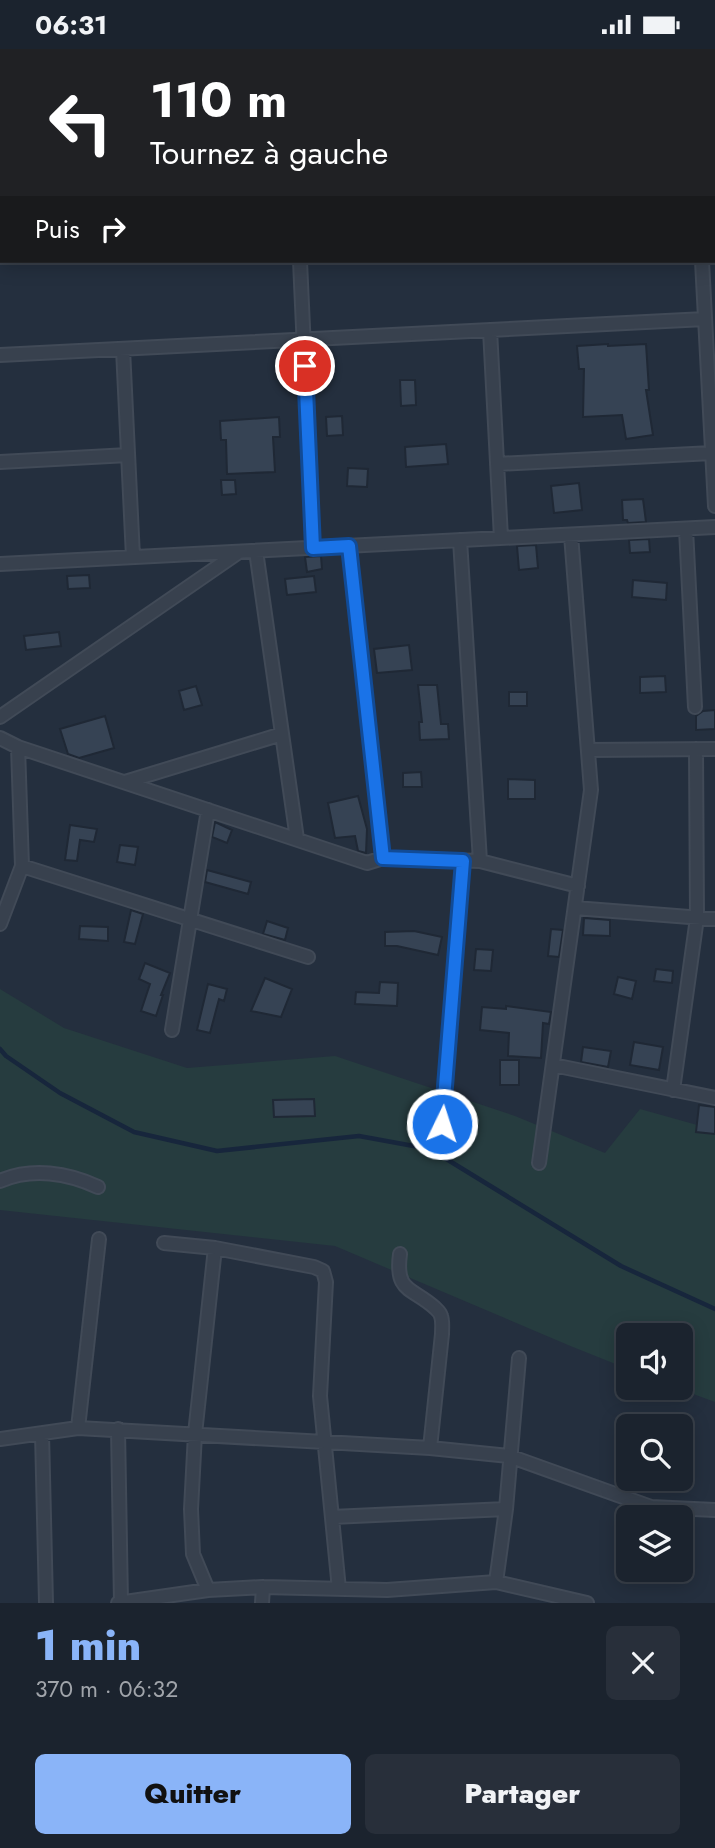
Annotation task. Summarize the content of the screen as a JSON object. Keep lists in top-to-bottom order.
{
  "page": {
    "status": "06:31",
    "turn": ["110 m", "Tournez à gauche"],
    "then": "Puis",
    "heading": ["1 min", "370 m · 06:32"],
    "buttons": ["Quitter", "Partager"]
  }
}
